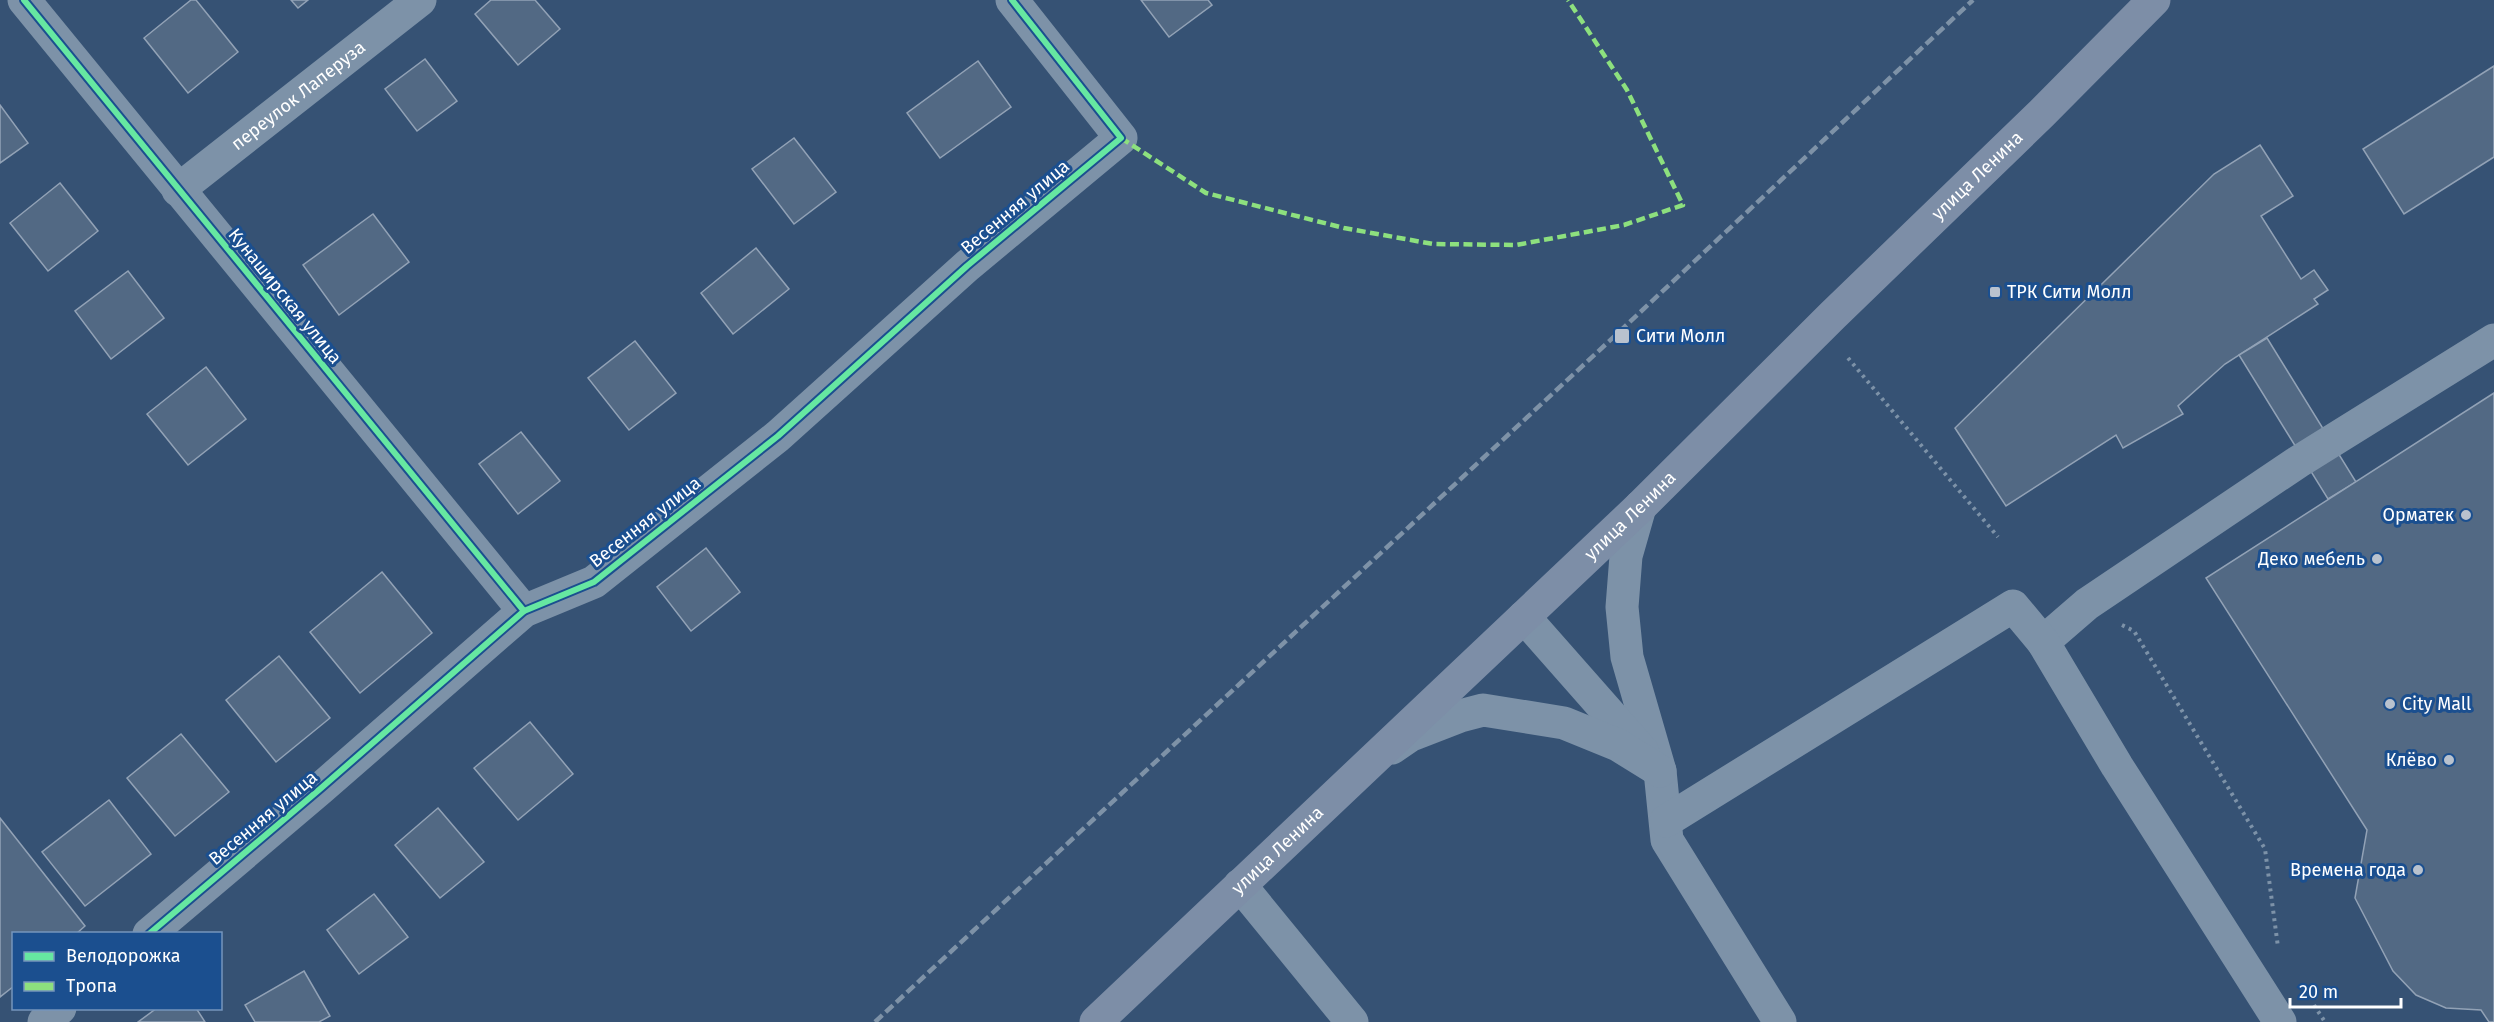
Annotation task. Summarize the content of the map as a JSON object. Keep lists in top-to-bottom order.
{
  "streets": {
    "main road": ["улица Ленина"],
    "street": ["переулок Лаперуза", "Весенняя улица", "Кунаширская улица"]
  },
  "crossings": [
    ["переулок Лаперуза", "Кунаширская улица"],
    ["Весенняя улица", "Кунаширская улица"]
  ],
  "places": {
    "transit": ["ТРК Сити Молл", "Сити Молл"],
    "other": [
      "Орматек",
      "Деко мебель",
      "City Mall",
      "Клёво",
      "Времена года"
    ]
  },
  "legend": ["Велодорожка", "Тропа"],
  "scale_bar": "20 m"
}
